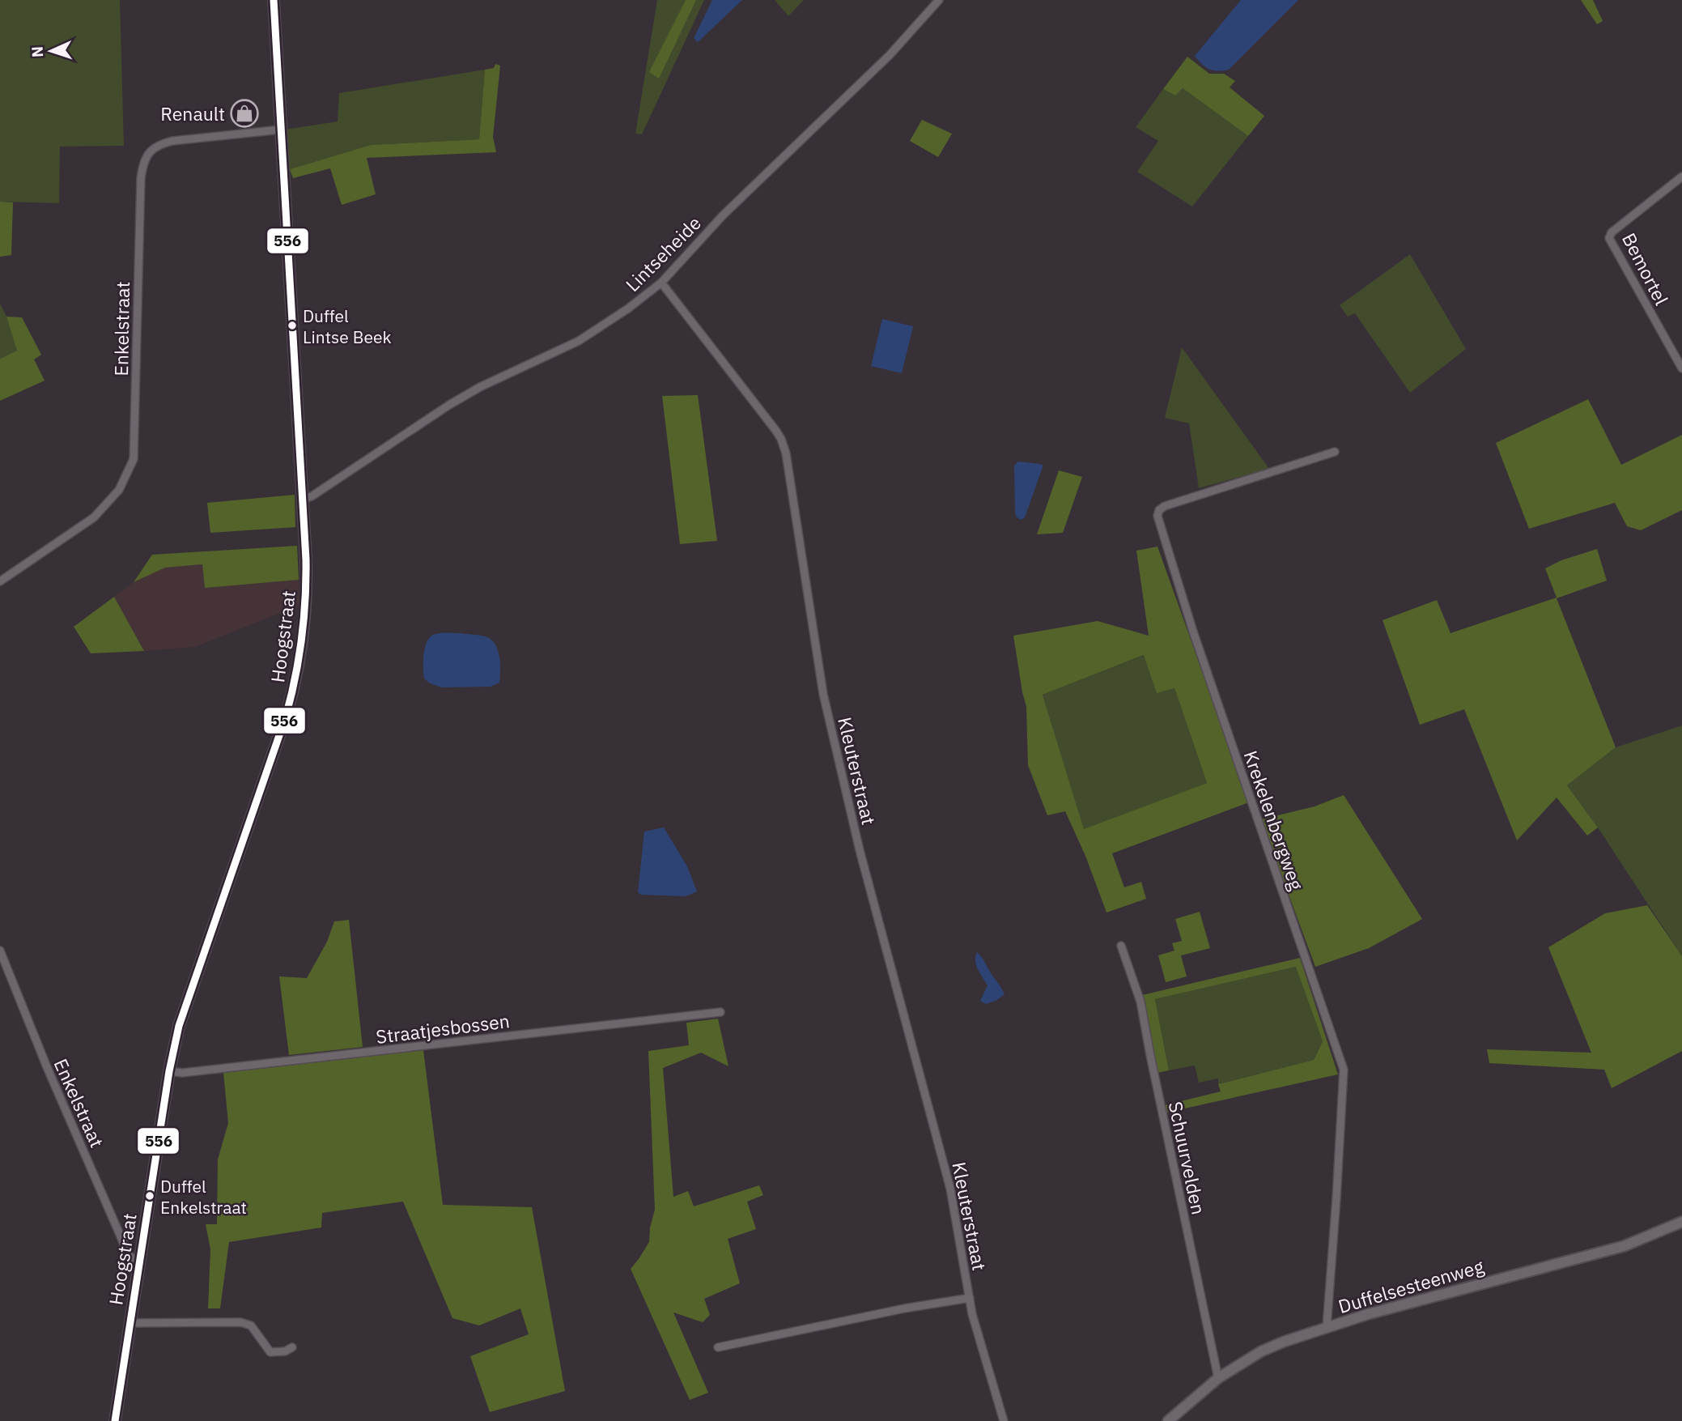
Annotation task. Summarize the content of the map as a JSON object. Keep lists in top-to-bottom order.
{
  "streets": {
    "street": [
      "Lintseheide",
      "Bemortel",
      "Enkelstraat",
      "Hoogstraat",
      "Kleuterstraat",
      "Krekelenbergweg",
      "Straatjesbossen",
      "Schuurvelden",
      "Duffelsesteenweg"
    ]
  },
  "crossings": [
    ["Lintseheide", "Hoogstraat"],
    ["Lintseheide", "Kleuterstraat"],
    ["Enkelstraat", "Hoogstraat"],
    ["Hoogstraat", "Straatjesbossen"],
    ["Krekelenbergweg", "Duffelsesteenweg"],
    ["Schuurvelden", "Duffelsesteenweg"]
  ],
  "places": {
    "shop": ["Renault"],
    "other": ["Duffel Lintse Beek", "Duffel Enkelstraat"]
  },
  "lines": ["transit line 556"],
  "north": "left"
}
